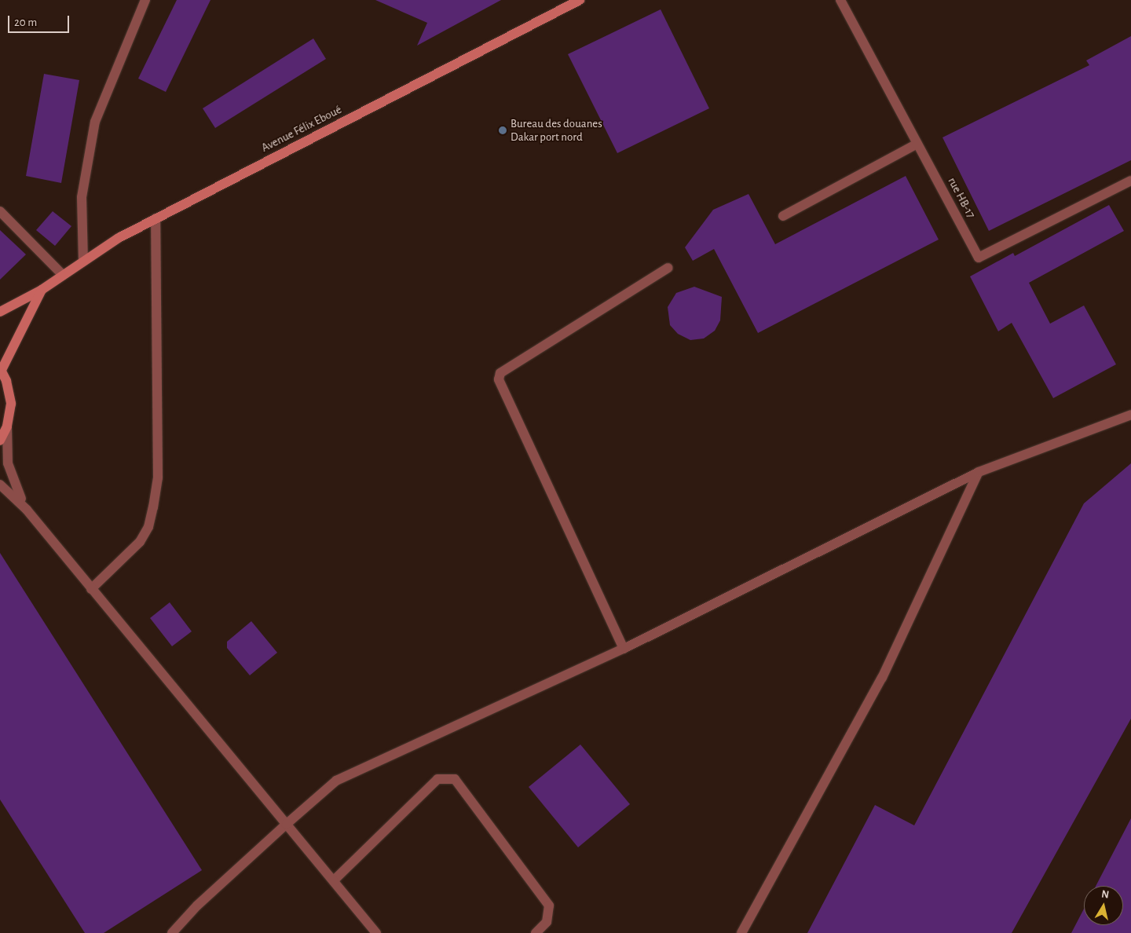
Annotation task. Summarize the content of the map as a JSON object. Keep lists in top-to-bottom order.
{
  "streets": {
    "street": ["Avenue Félix Eboué", "rue HB-17"]
  },
  "places": ["Bureau des douanes Dakar port nord"],
  "scale_bar": "20 m",
  "north": "top"
}
